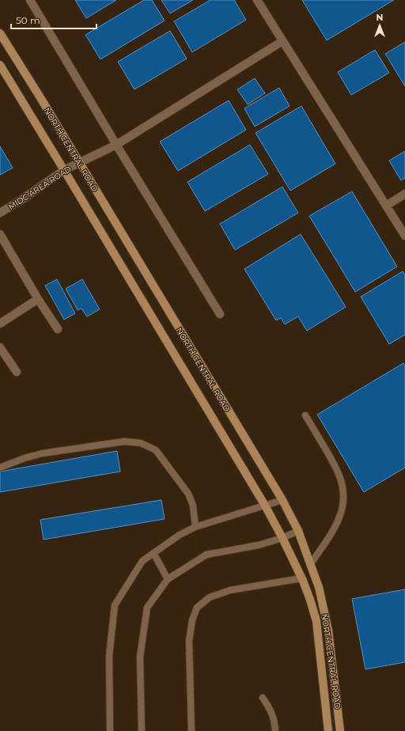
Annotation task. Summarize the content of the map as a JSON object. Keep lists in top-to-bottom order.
{
  "streets": {
    "main road": ["NORTH CENTRAL ROAD"],
    "street": ["MIDC AREA ROAD"]
  },
  "crossings": [
    ["NORTH CENTRAL ROAD", "MIDC AREA ROAD"]
  ],
  "scale_bar": "50 m",
  "north": "top"
}
